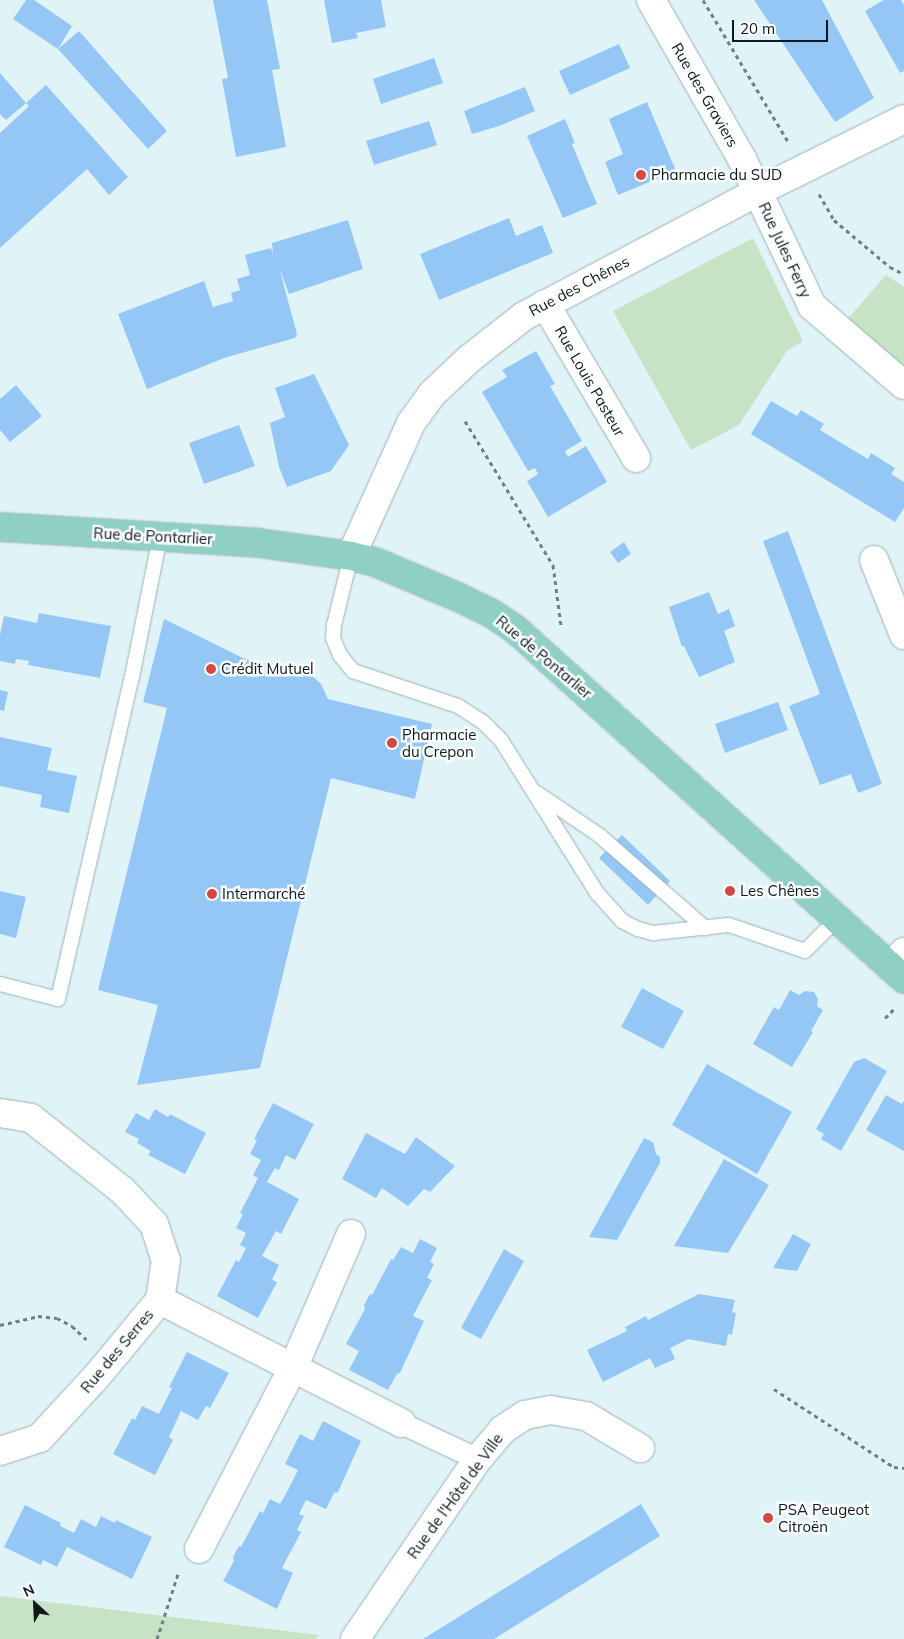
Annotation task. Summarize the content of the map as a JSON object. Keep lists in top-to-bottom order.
{
  "streets": {
    "main road": ["Rue de Pontarlier"],
    "street": [
      "Rue des Graviers",
      "Rue Jules Ferry",
      "Rue des Chênes",
      "Rue Louis Pasteur",
      "Rue des Serres",
      "Rue de l'Hôtel de Ville"
    ]
  },
  "crossings": [
    ["Rue des Graviers", "Rue Jules Ferry"],
    ["Rue des Graviers", "Rue des Chênes"],
    ["Rue Jules Ferry", "Rue des Chênes"],
    ["Rue des Chênes", "Rue Louis Pasteur"],
    ["Rue des Chênes", "Rue de Pontarlier"]
  ],
  "places": [
    "Pharmacie du SUD",
    "Crédit Mutuel",
    "Pharmacie du Crepon",
    "Les Chênes",
    "Intermarché",
    "PSA Peugeot Citroën"
  ],
  "scale_bar": "20 m",
  "north": "top left"
}
